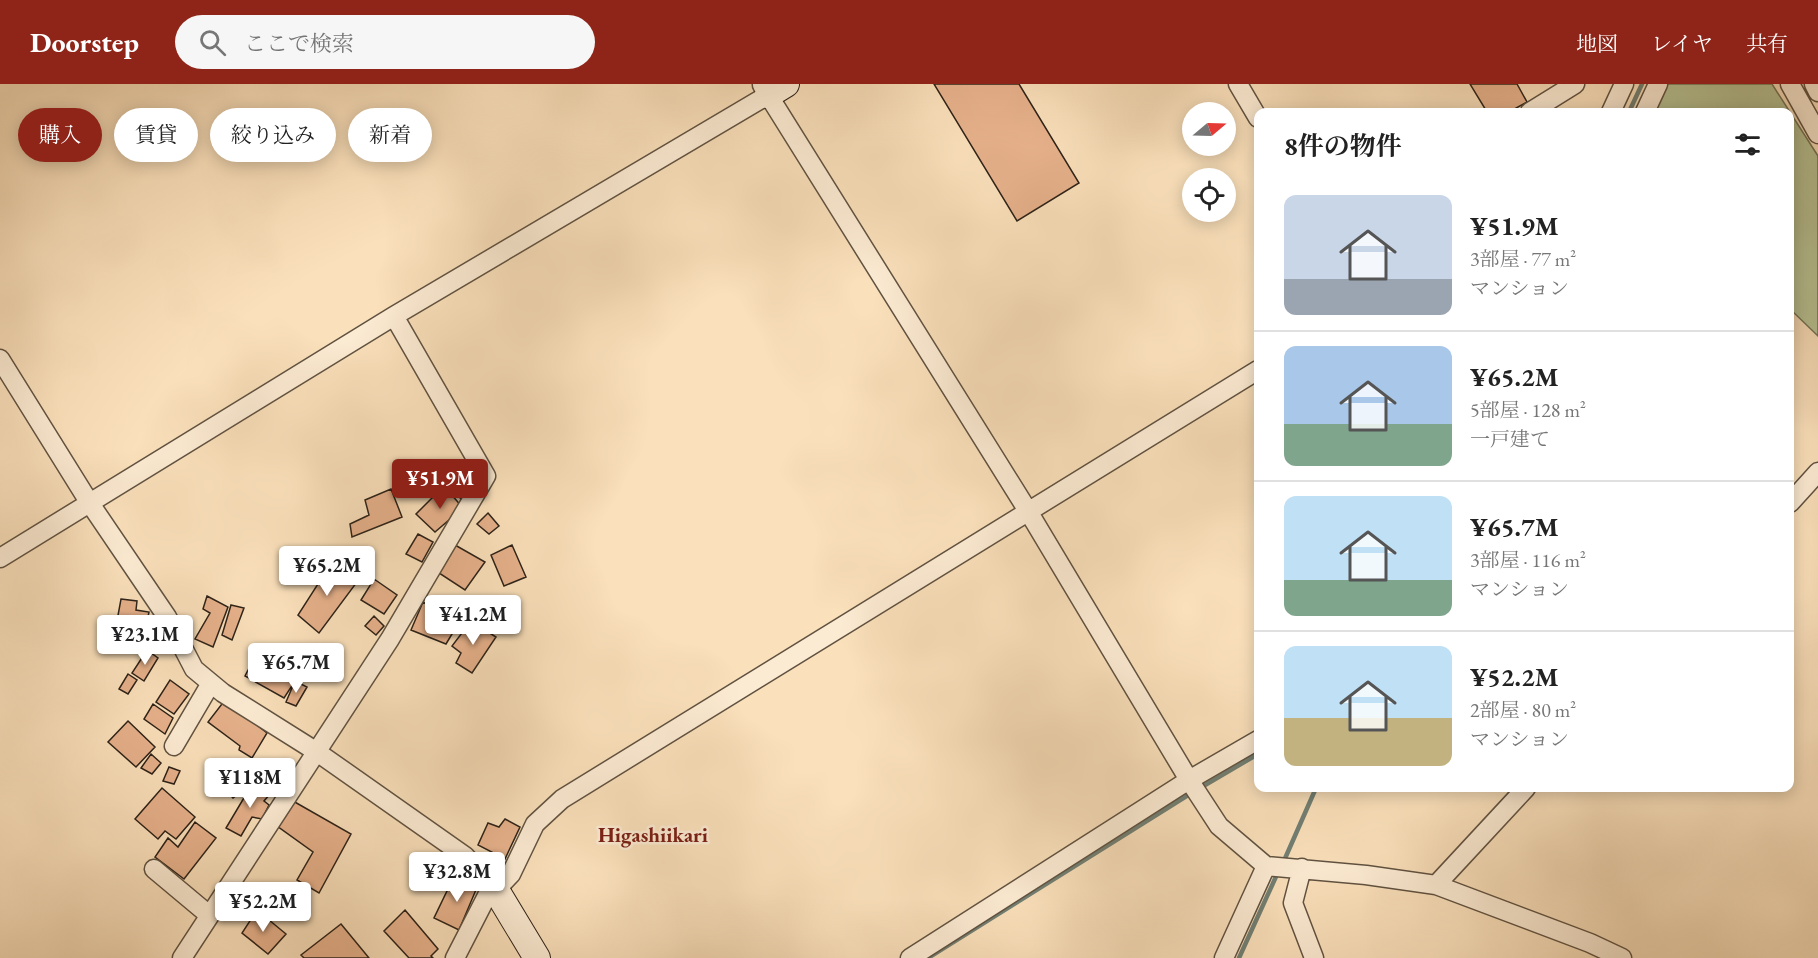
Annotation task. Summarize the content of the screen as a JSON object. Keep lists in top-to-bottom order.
{
  "districts": ["Higashiikari"],
  "north": "right",
  "page": {
    "header": "Doorstep",
    "search": "ここで検索",
    "nav": ["地図", "レイヤ", "共有"],
    "chip": [
      "購入",
      "賃貸",
      "絞り込み",
      "新着"
    ],
    "heading": "8件の物件",
    "list": [
      {
        "name": "¥51.9M",
        "note": "3部屋 · 77 m² · マンション"
      },
      {
        "name": "¥65.2M",
        "note": "5部屋 · 128 m² · 一戸建て"
      },
      {
        "name": "¥65.7M",
        "note": "3部屋 · 116 m² · マンション"
      },
      {
        "name": "¥52.2M",
        "note": "2部屋 · 80 m² · マンション"
      }
    ],
    "price": [
      "¥51.9M",
      "¥65.2M",
      "¥41.2M",
      "¥23.1M",
      "¥65.7M",
      "¥118M",
      "¥32.8M",
      "¥52.2M"
    ]
  }
}
